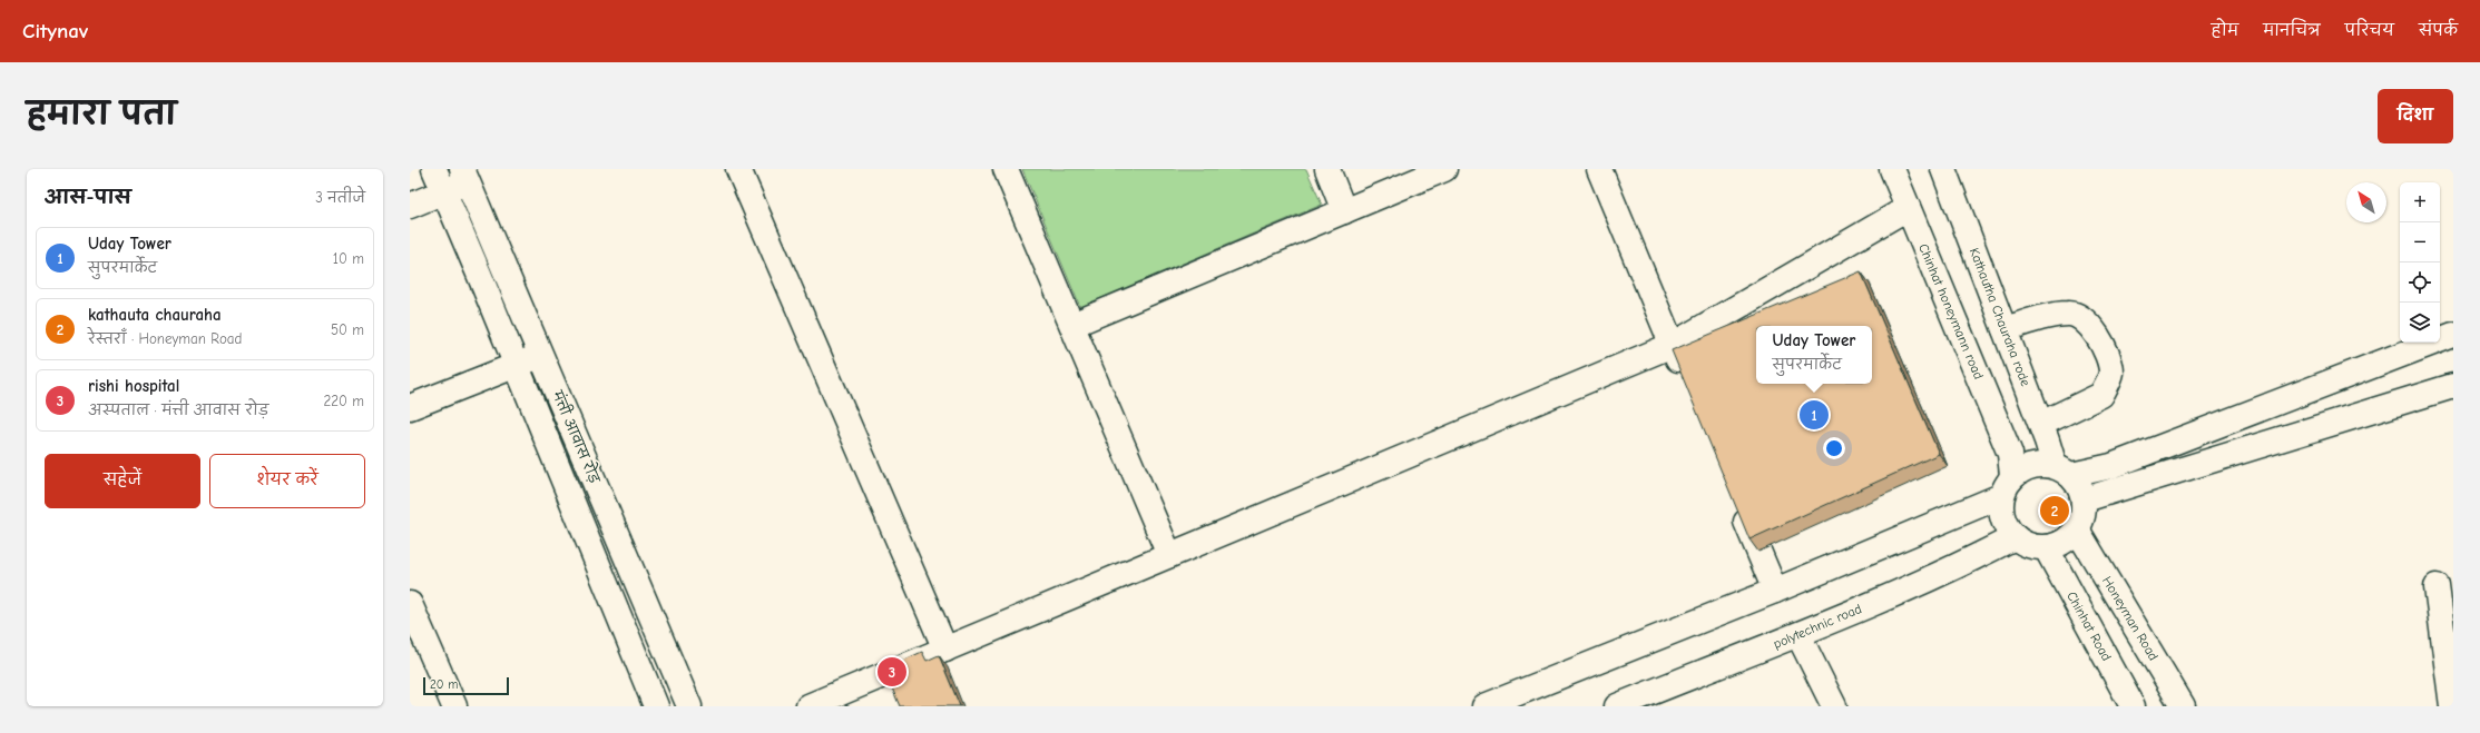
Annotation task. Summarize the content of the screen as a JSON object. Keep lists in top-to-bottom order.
{
  "streets": {
    "street": [
      "Chinhat honeymann road",
      "Kathautha Chauraha rode",
      "मंत्ती आवास रोड़",
      "Honeyman Road",
      "polytechnic road",
      "Chinhat Road"
    ]
  },
  "crossings": [
    ["Chinhat honeymann road", "Kathautha Chauraha rode"],
    ["Chinhat honeymann road", "Honeyman Road"],
    ["Chinhat honeymann road", "polytechnic road"],
    ["Chinhat honeymann road", "Chinhat Road"],
    ["Kathautha Chauraha rode", "Honeyman Road"],
    ["Kathautha Chauraha rode", "polytechnic road"],
    ["Kathautha Chauraha rode", "Chinhat Road"],
    ["Honeyman Road", "polytechnic road"],
    ["Honeyman Road", "Chinhat Road"],
    ["polytechnic road", "Chinhat Road"]
  ],
  "scale_bar": "20 m",
  "north": "top left",
  "page": {
    "header": "Citynav",
    "nav": [
      "होम",
      "मानचित्र",
      "परिचय",
      "संपर्क"
    ],
    "title": "हमारा पता",
    "buttons": [
      "दिशा",
      ["सहेजें", "शेयर करें"]
    ],
    "heading": ["आस-पास", "3 नतीजे"],
    "map_buttons": ["+", "−"],
    "list": [
      {
        "mark": "1",
        "name": "Uday Tower",
        "note": "सुपरमार्केट",
        "value": "10 m"
      },
      {
        "mark": "2",
        "name": "kathauta chauraha",
        "note": "रेस्तराँ · Honeyman Road",
        "value": "50 m"
      },
      {
        "mark": "3",
        "name": "rishi hospital",
        "note": "अस्पताल · मंत्ती आवास रोड़",
        "value": "220 m"
      }
    ],
    "popup": ["Uday Tower", "सुपरमार्केट"],
    "pins": ["1", "2", "3"],
    "scale": "20 m"
  }
}
